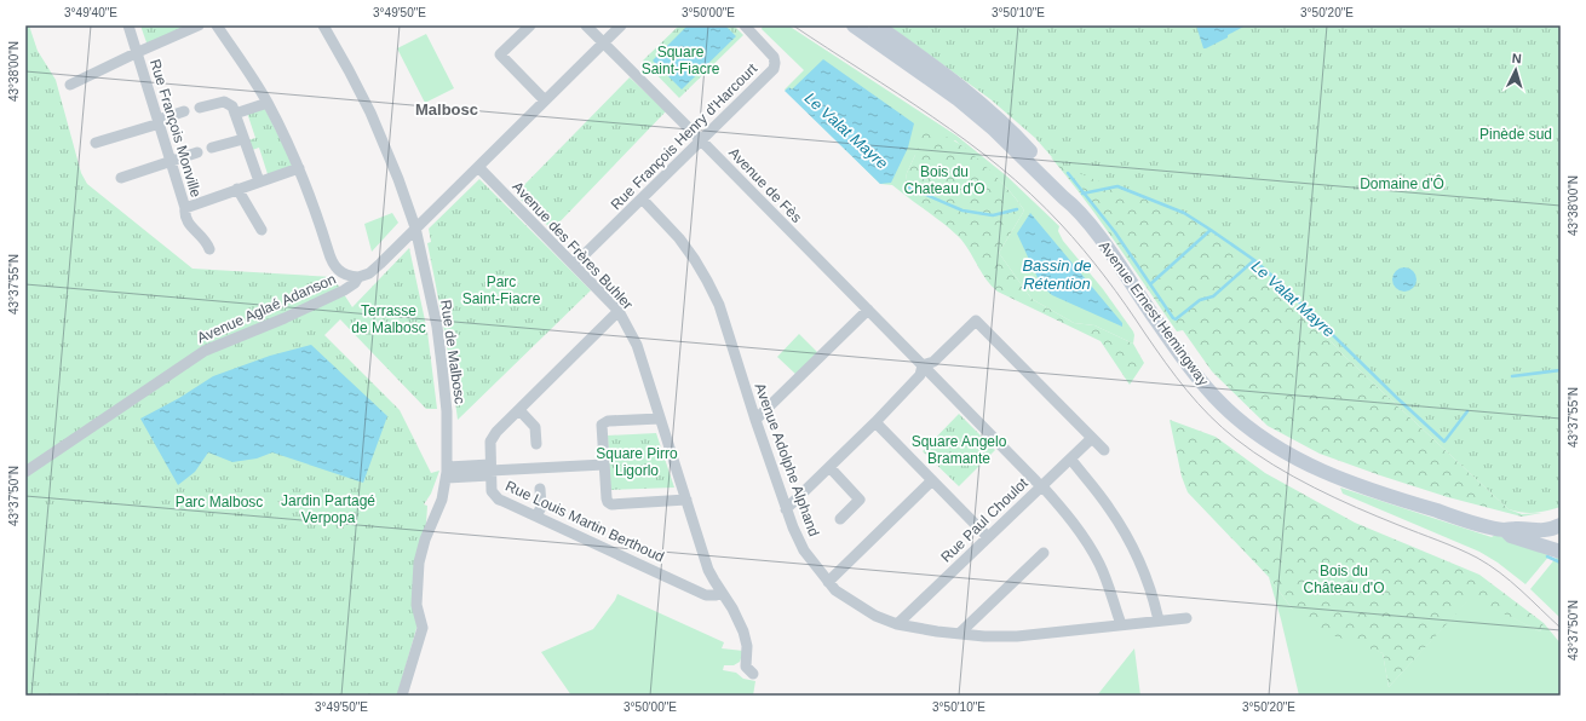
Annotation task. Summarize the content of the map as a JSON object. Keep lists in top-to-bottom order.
{
  "streets": {
    "main road": ["Avenue Ernest Hemingway"],
    "street": [
      "Rue François Monville",
      "Rue François Henry d'Harcourt",
      "Avenue de Fès",
      "Avenue des Frères Buhler",
      "Avenue Aglaé Adanson",
      "Rue de Malbosc",
      "Avenue Adolphe Alphand",
      "Rue Paul Choulot",
      "Rue Louis Martin Berthoud"
    ]
  },
  "crossings": [
    ["Rue François Henry d'Harcourt", "Avenue de Fès"],
    ["Rue François Henry d'Harcourt", "Avenue des Frères Buhler"],
    ["Rue François Henry d'Harcourt", "Avenue Adolphe Alphand"],
    ["Avenue de Fès", "Avenue Aglaé Adanson"],
    ["Avenue de Fès", "Avenue Adolphe Alphand"],
    ["Avenue de Fès", "Rue Paul Choulot"],
    ["Avenue des Frères Buhler", "Avenue Aglaé Adanson"],
    ["Avenue des Frères Buhler", "Rue Louis Martin Berthoud"],
    ["Avenue Aglaé Adanson", "Rue de Malbosc"],
    ["Avenue Adolphe Alphand", "Rue Paul Choulot"]
  ],
  "districts": ["Malbosc"],
  "water": ["Le Valat Mayre", "Bassin de Rétention"],
  "parks": [
    "Square Saint-Fiacre",
    "Pinède sud",
    "Bois du Chateau d'O",
    "Domaine d'Ô",
    "Parc Saint-Fiacre",
    "Terrasse de Malbosc",
    "Square Angelo Bramante",
    "Square Pirro Ligorlo",
    "Jardin Partagé Verpopa",
    "Parc Malbosc",
    "Bois du Château d'O"
  ],
  "north": "top",
  "coordinates": [
    "3°49'40\"E",
    "3°49'50\"E",
    "3°50'00\"E",
    "3°50'10\"E",
    "3°50'20\"E",
    "43°38'00\"N",
    "43°37'55\"N",
    "43°37'50\"N"
  ]
}
